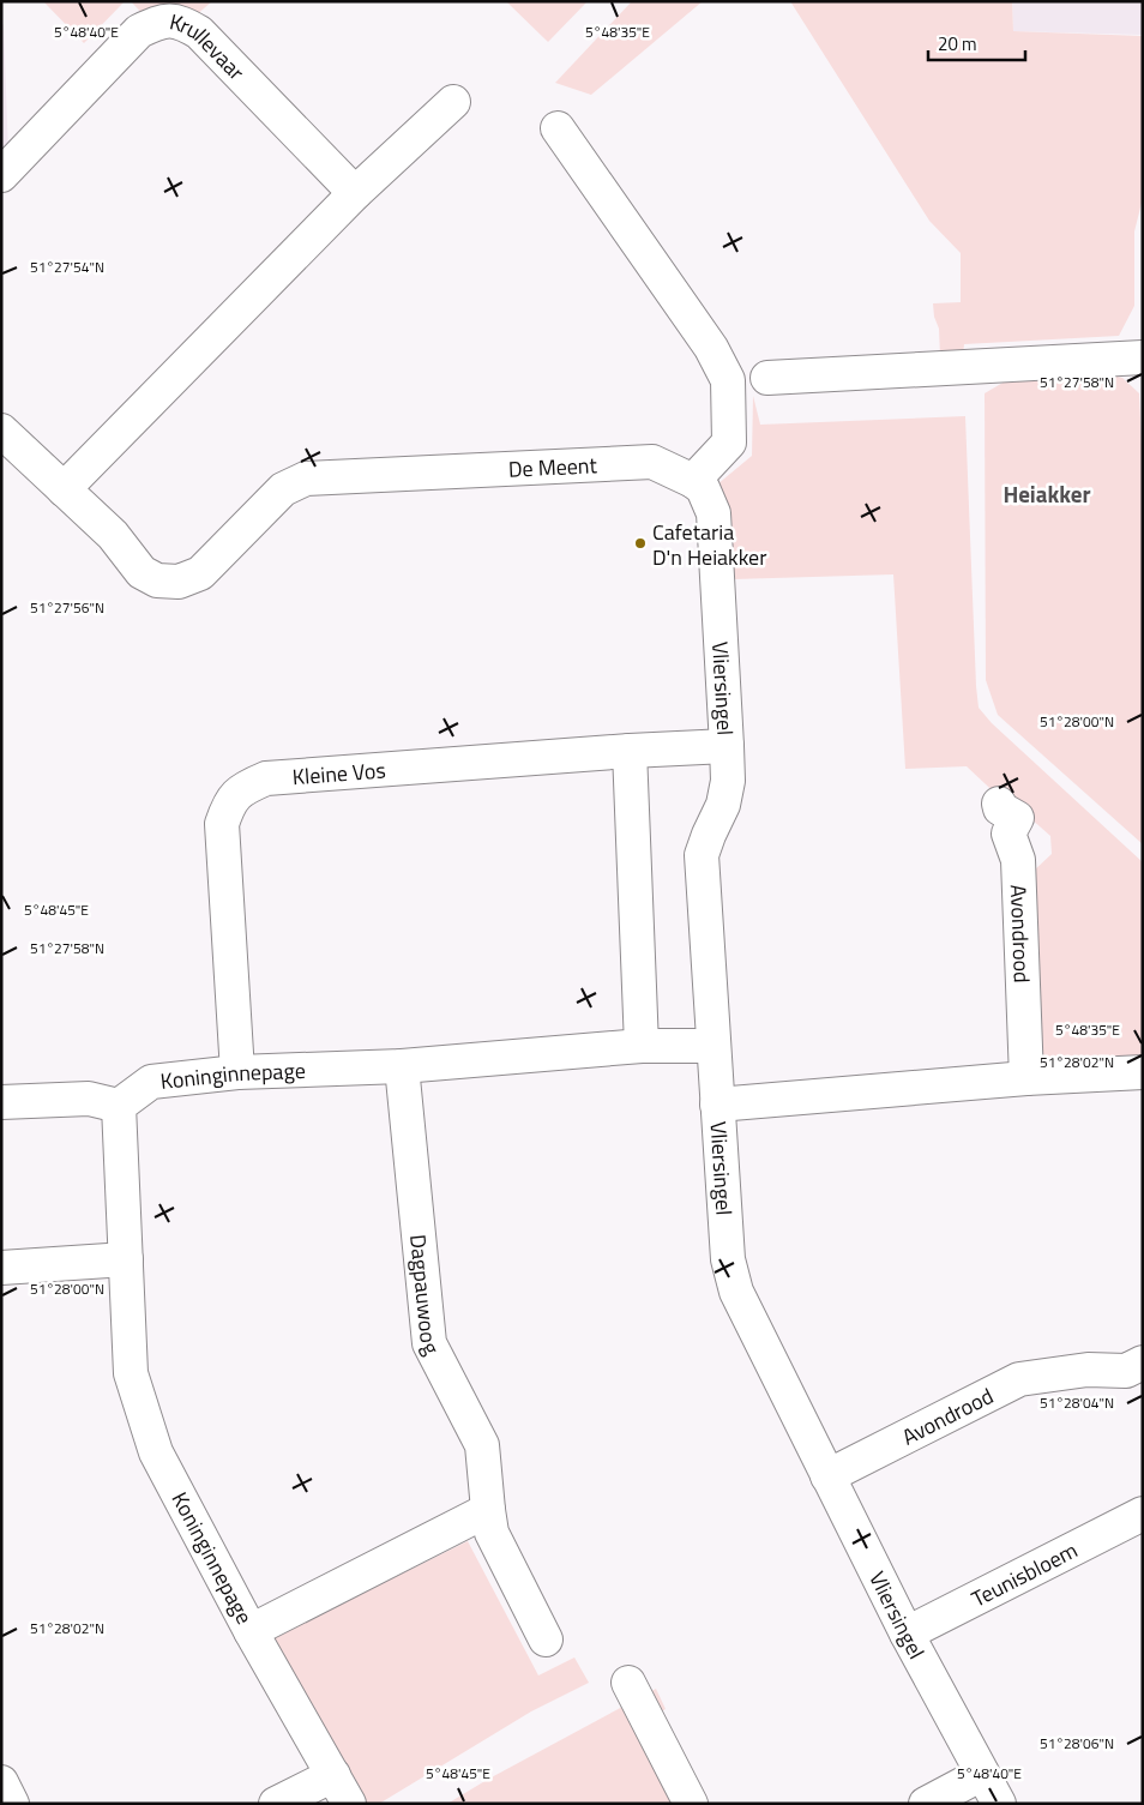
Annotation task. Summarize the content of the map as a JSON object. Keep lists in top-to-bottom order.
{
  "streets": {
    "street": [
      "Krullevaar",
      "De Meent",
      "Vliersingel",
      "Kleine Vos",
      "Avondrood",
      "Koninginnepage",
      "Dagpauwoog",
      "Teunisbloem"
    ]
  },
  "crossings": [
    ["De Meent", "Vliersingel"],
    ["Vliersingel", "Kleine Vos"],
    ["Vliersingel", "Avondrood"],
    ["Vliersingel", "Koninginnepage"],
    ["Vliersingel", "Teunisbloem"],
    ["Kleine Vos", "Koninginnepage"],
    ["Koninginnepage", "Dagpauwoog"]
  ],
  "districts": ["Heiakker"],
  "places": ["Cafetaria D'n Heiakker"],
  "scale_bar": "20 m",
  "coordinates": [
    "5°48'40\"E",
    "5°48'35\"E",
    "51°27'54\"N",
    "51°27'58\"N",
    "51°27'56\"N",
    "51°28'00\"N",
    "5°48'45\"E",
    "51°28'02\"N",
    "51°28'04\"N",
    "51°28'06\"N"
  ]
}
